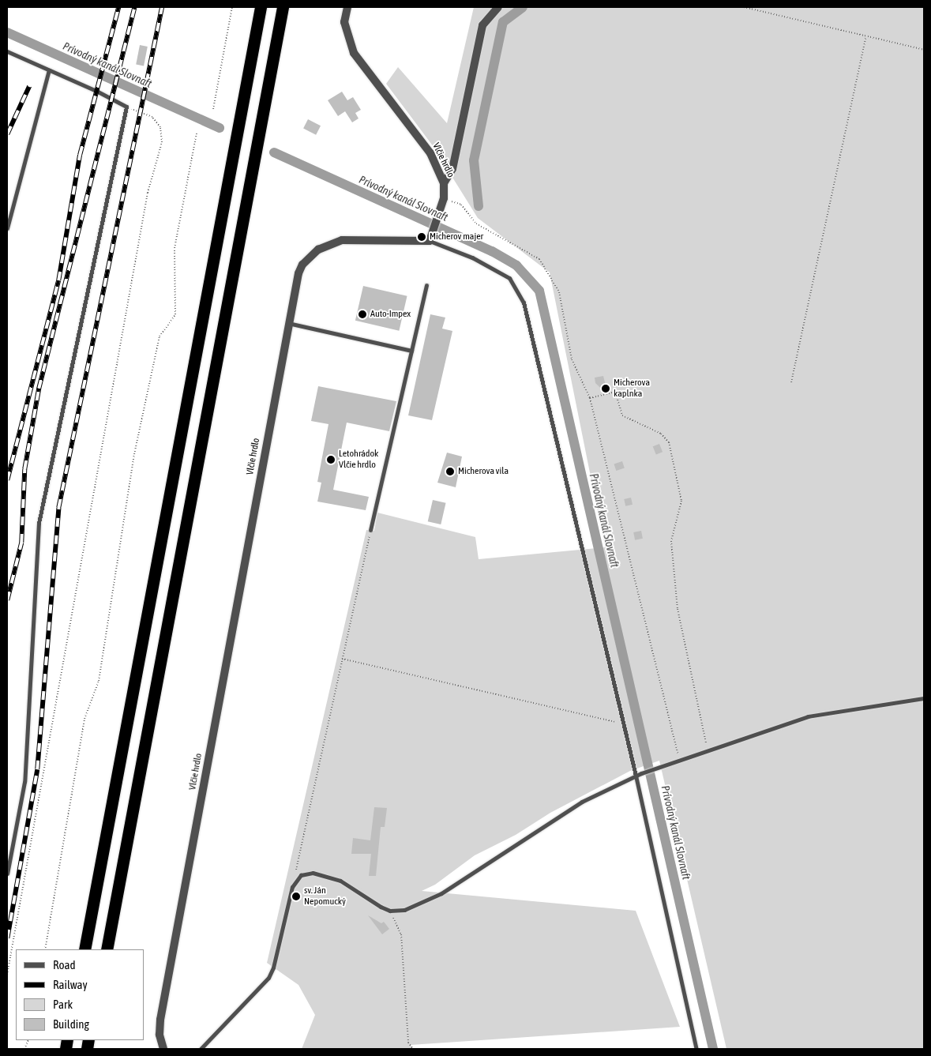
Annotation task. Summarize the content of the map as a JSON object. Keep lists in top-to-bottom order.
{
  "streets": {
    "street": ["Vlčie hrdlo"]
  },
  "water": ["Prívodný kanál Slovnaft"],
  "places": [
    "Micherov majer",
    "Auto-Impex",
    "Micherova kaplnka",
    "Letohrádok Vlčie hrdlo",
    "Micherova vila",
    "sv. Ján Nepomucký"
  ],
  "legend": [
    "Road",
    "Railway",
    "Park",
    "Building"
  ]
}
